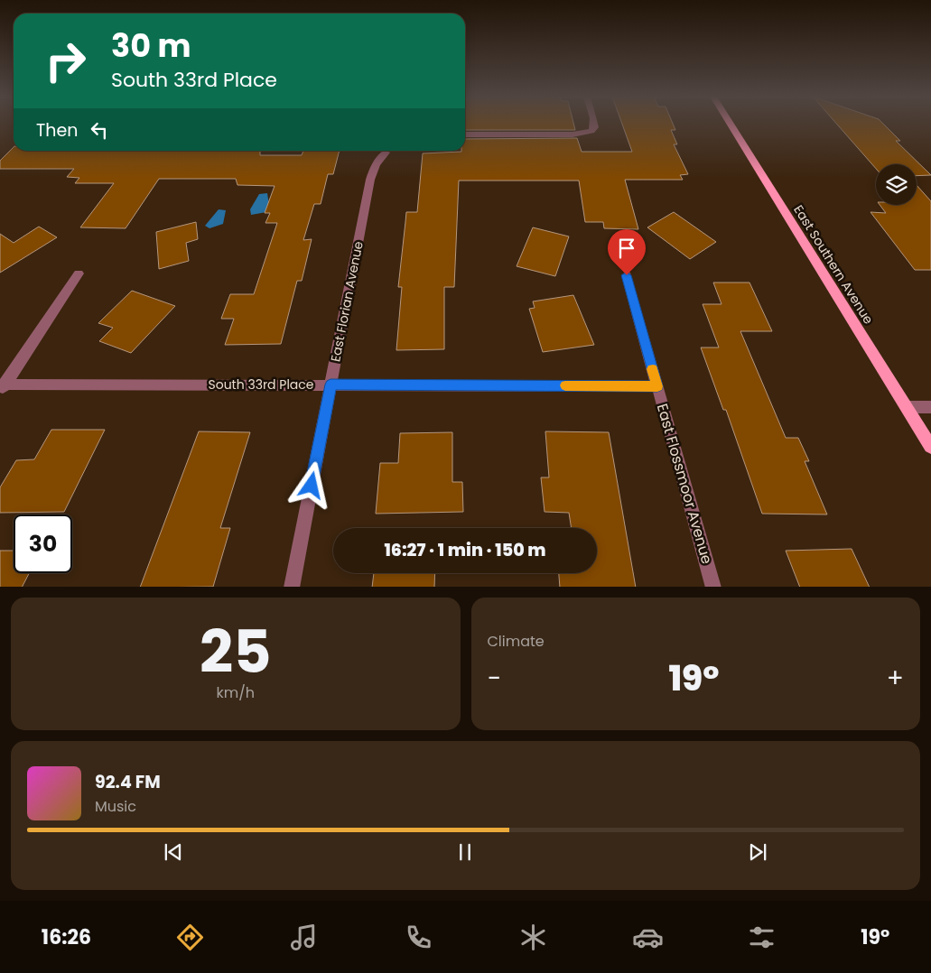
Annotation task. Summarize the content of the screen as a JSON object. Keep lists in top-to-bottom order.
{
  "streets": {
    "main road": ["East Southern Avenue"],
    "street": ["East Florian Avenue", "South 33rd Place", "East Flossmoor Avenue"]
  },
  "crossings": [
    ["East Florian Avenue", "South 33rd Place"],
    ["South 33rd Place", "East Flossmoor Avenue"]
  ],
  "page": {
    "turn": ["30 m", "South 33rd Place"],
    "then": "Then",
    "limit": "30",
    "trip": "16:27 · 1 min · 150 m",
    "tile": [
      ["25", "km/h"],
      "Climate"
    ],
    "heat": ["−", "19°", "+"],
    "song": ["92.4 FM", "Music"],
    "tabs": ["16:26", "19°"]
  }
}
